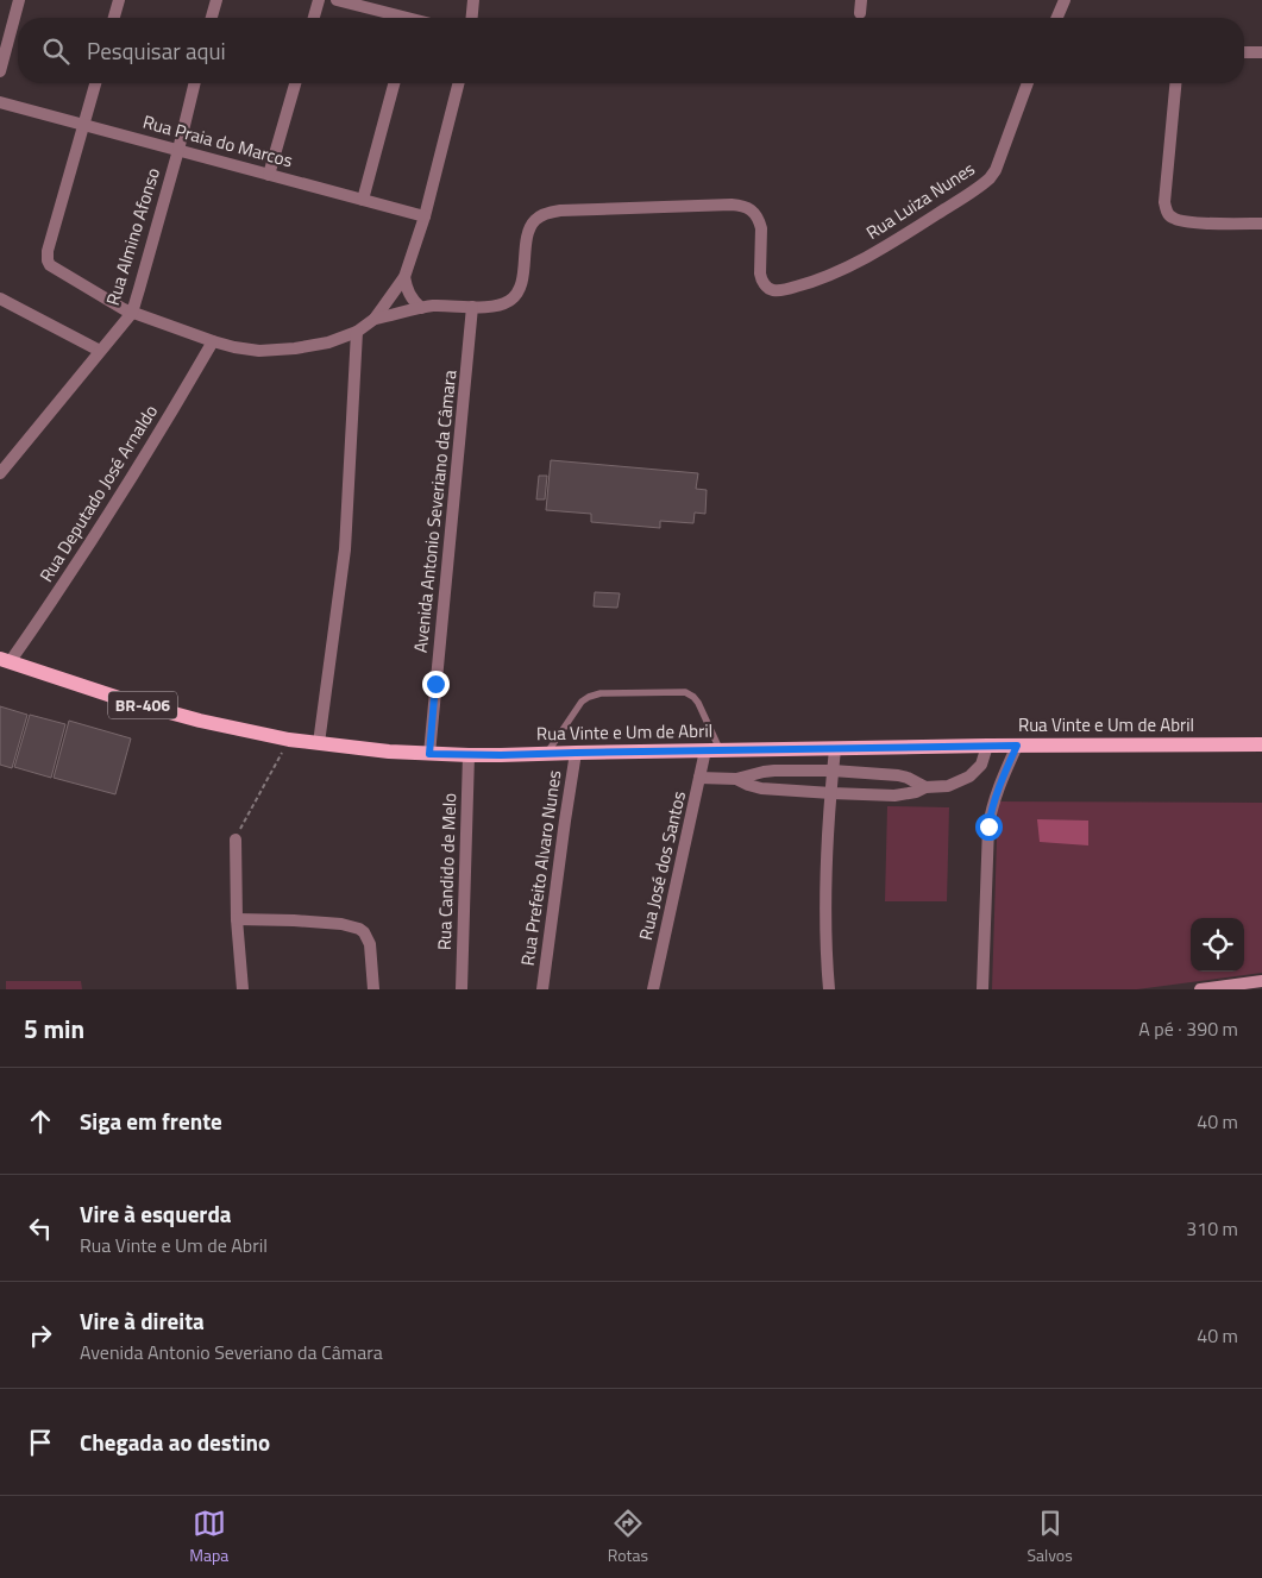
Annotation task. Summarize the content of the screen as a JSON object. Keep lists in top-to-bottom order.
{
  "streets": {
    "main road": ["BR-406", "Rua Vinte e Um de Abril"],
    "street": [
      "Rua Praia do Marcos",
      "Rua Luiza Nunes",
      "Rua Almino Afonso",
      "Rua Deputado José Arnaldo",
      "Avenida Antonio Severiano da Câmara",
      "Rua José dos Santos",
      "Rua Prefeito Alvaro Nunes",
      "Rua Candido de Melo"
    ]
  },
  "crossings": [
    ["Rua Praia do Marcos", "Rua Almino Afonso"],
    ["Rua Luiza Nunes", "Avenida Antonio Severiano da Câmara"],
    ["Rua Deputado José Arnaldo", "Rua Vinte e Um de Abril"],
    ["Avenida Antonio Severiano da Câmara", "Rua Vinte e Um de Abril"],
    ["Rua Vinte e Um de Abril", "Rua José dos Santos"],
    ["Rua Vinte e Um de Abril", "Rua Prefeito Alvaro Nunes"],
    ["Rua Vinte e Um de Abril", "Rua Candido de Melo"]
  ],
  "page": {
    "search": "Pesquisar aqui",
    "heading": ["5 min", "A pé · 390 m"],
    "list": [
      ["Siga em frente", "40 m"],
      ["Vire à esquerda", "Rua Vinte e Um de Abril", "310 m"],
      ["Vire à direita", "Avenida Antonio Severiano da Câmara", "40 m"],
      "Chegada ao destino"
    ],
    "nav": ["Mapa", "Rotas", "Salvos"]
  }
}
